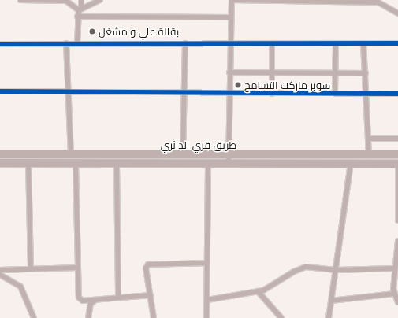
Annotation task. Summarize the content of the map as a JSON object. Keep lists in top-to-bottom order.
{
  "streets": {
    "highway": ["طريق قري الدائري"]
  },
  "places": ["بقالة علي و مشغل", "سوبر ماركت التسامح"]
}
